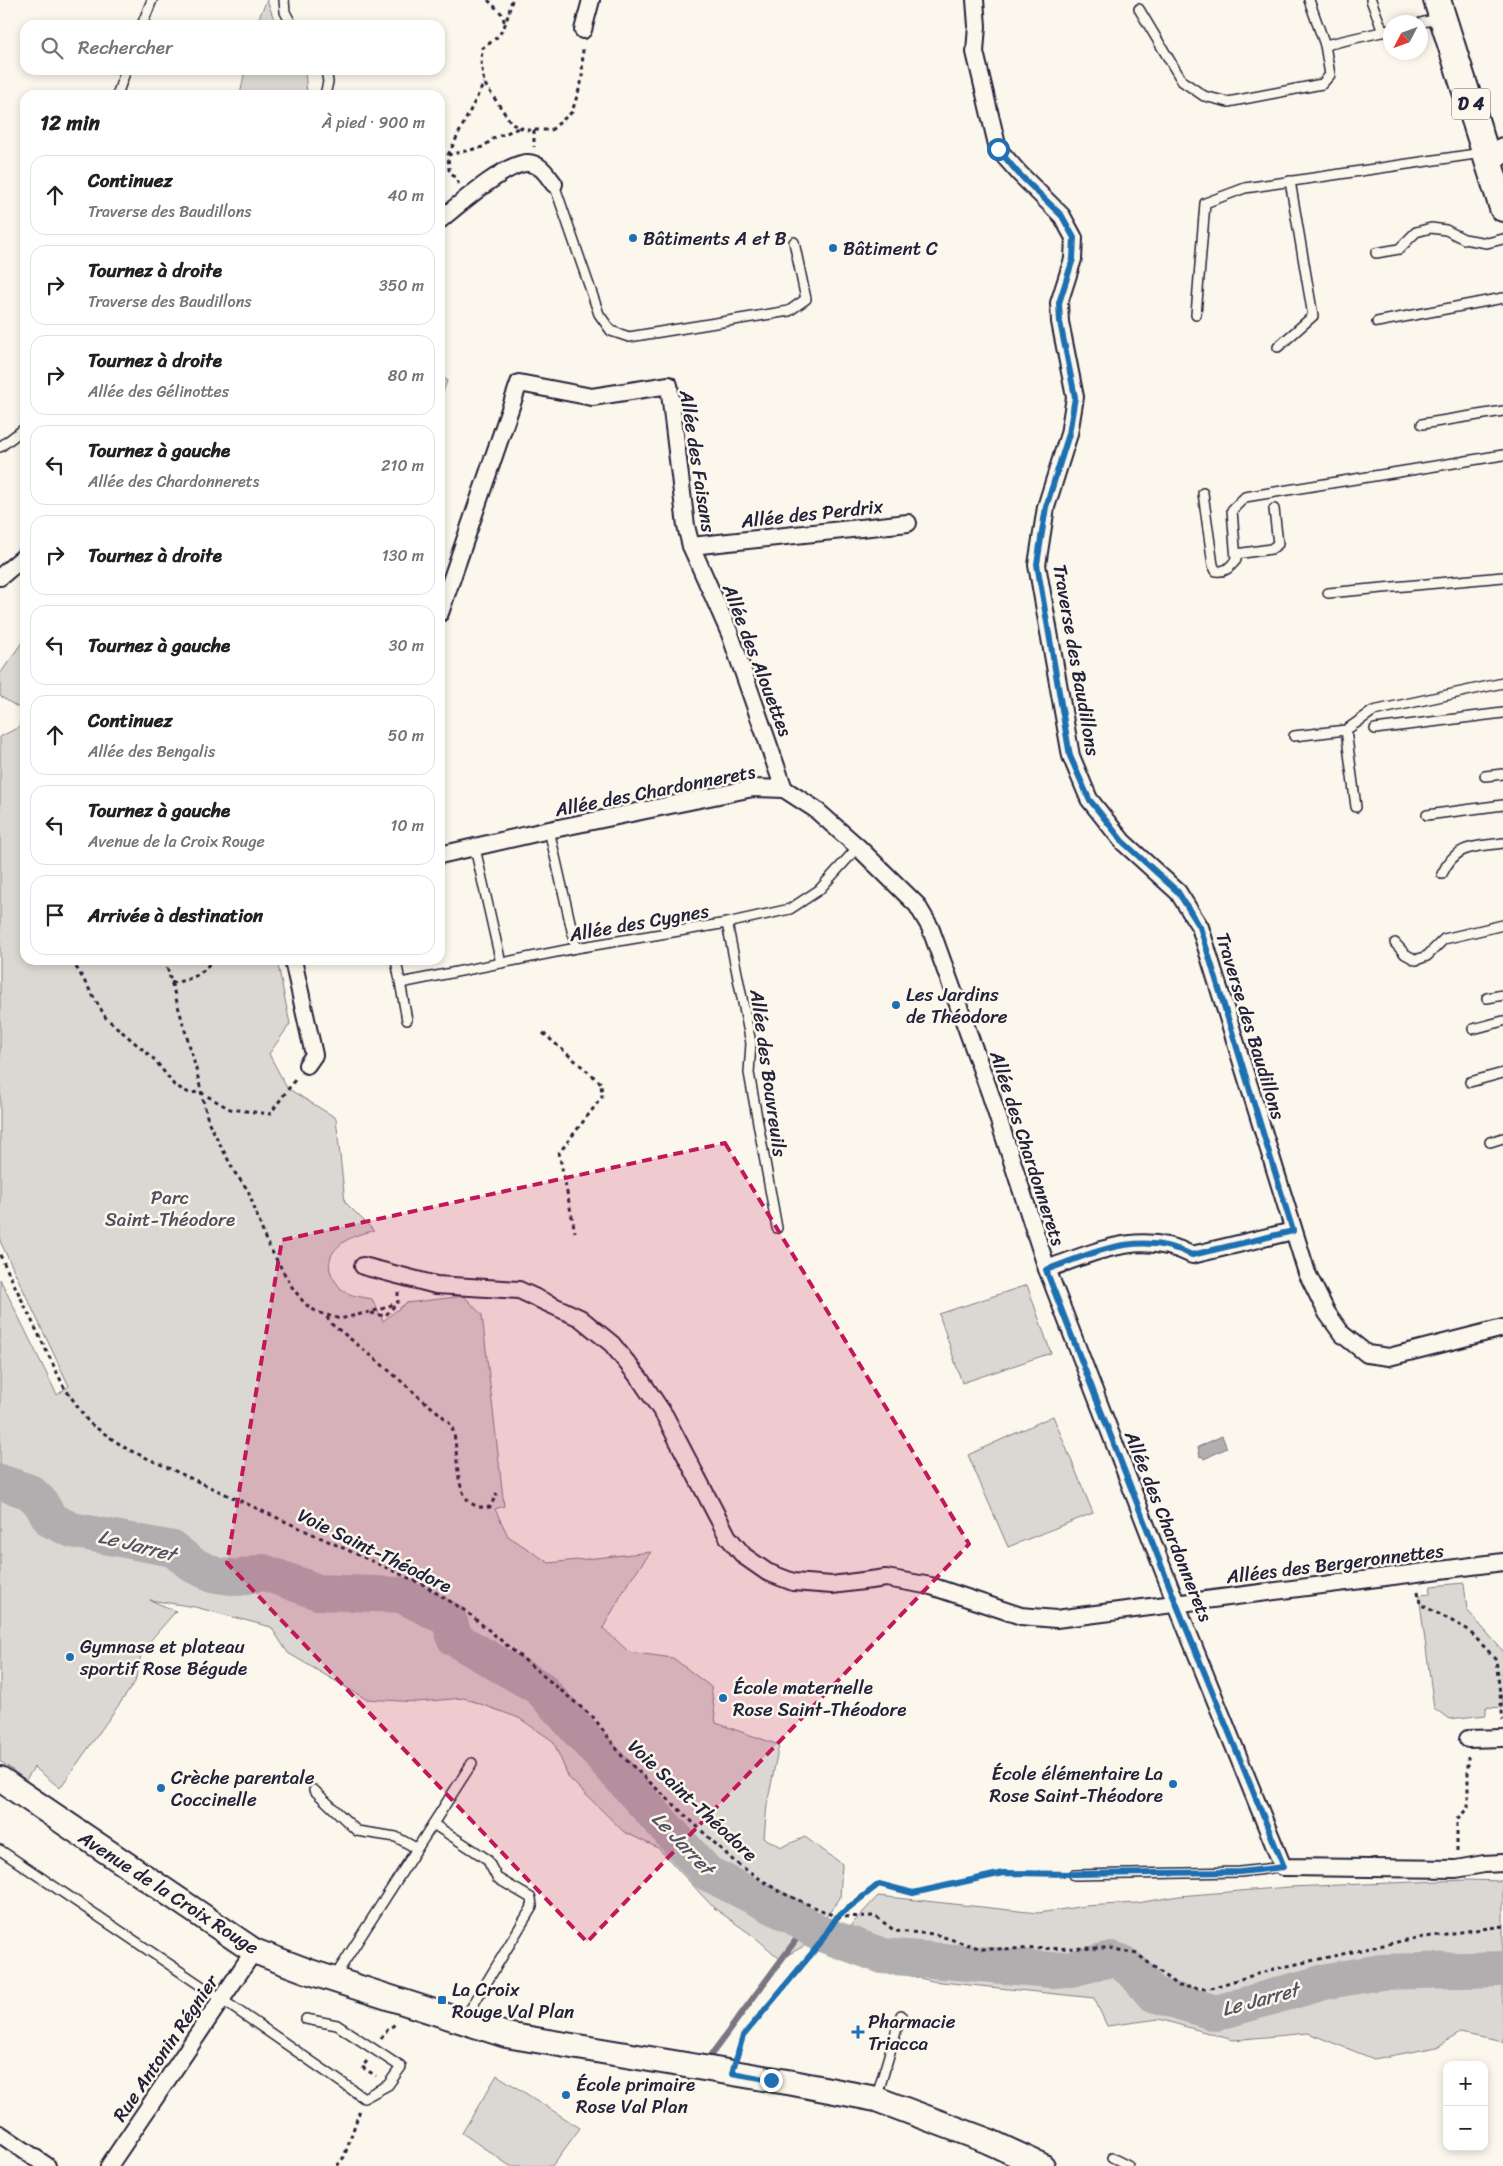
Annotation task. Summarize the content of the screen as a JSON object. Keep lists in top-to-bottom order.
{
  "streets": {
    "main road": ["D 4", "Avenue de la Croix Rouge"],
    "street": [
      "Allée des Faisans",
      "Allée des Perdrix",
      "Allée des Alouettes",
      "Traverse des Baudillons",
      "Allée des Chardonnerets",
      "Allées des Bergeronnettes",
      "Rue Antonin Régnier"
    ],
    "lane": ["Allée des Cygnes", "Allée des Bouvreuils"],
    "path": ["Voie Saint-Théodore"]
  },
  "crossings": [
    ["Allée des Faisans", "Allée des Perdrix"],
    ["Allée des Faisans", "Allée des Alouettes"],
    ["Allée des Perdrix", "Allée des Alouettes"],
    ["Allée des Alouettes", "Allée des Chardonnerets"],
    ["Allée des Chardonnerets", "Allée des Cygnes"],
    ["Allée des Chardonnerets", "Allées des Bergeronnettes"],
    ["Allée des Cygnes", "Allée des Bouvreuils"],
    ["Avenue de la Croix Rouge", "Rue Antonin Régnier"]
  ],
  "water": ["Le Jarret"],
  "parks": ["Parc Saint-Théodore"],
  "places": {
    "other": [
      "Bâtiments A et B",
      "Bâtiment C",
      "Les Jardins de Théodore",
      "Gymnase et plateau sportif Rose Bégude",
      "École maternelle Rose Saint-Théodore",
      "École élémentaire La Rose Saint-Théodore",
      "Crèche parentale Coccinelle",
      "École primaire Rose Val Plan"
    ],
    "transit": ["La Croix Rouge Val Plan"],
    "health": ["Pharmacie Triacca"]
  },
  "north": "bottom left",
  "page": {
    "search": "Rechercher",
    "heading": ["12 min", "À pied · 900 m"],
    "list": [
      ["Continuez", "Traverse des Baudillons", "40 m"],
      ["Tournez à droite", "Traverse des Baudillons", "350 m"],
      ["Tournez à droite", "Allée des Gélinottes", "80 m"],
      ["Tournez à gauche", "Allée des Chardonnerets", "210 m"],
      ["Tournez à droite", "130 m"],
      ["Tournez à gauche", "30 m"],
      ["Continuez", "Allée des Bengalis", "50 m"],
      ["Tournez à gauche", "Avenue de la Croix Rouge", "10 m"],
      "Arrivée à destination"
    ],
    "map_buttons": ["+", "−"]
  }
}
